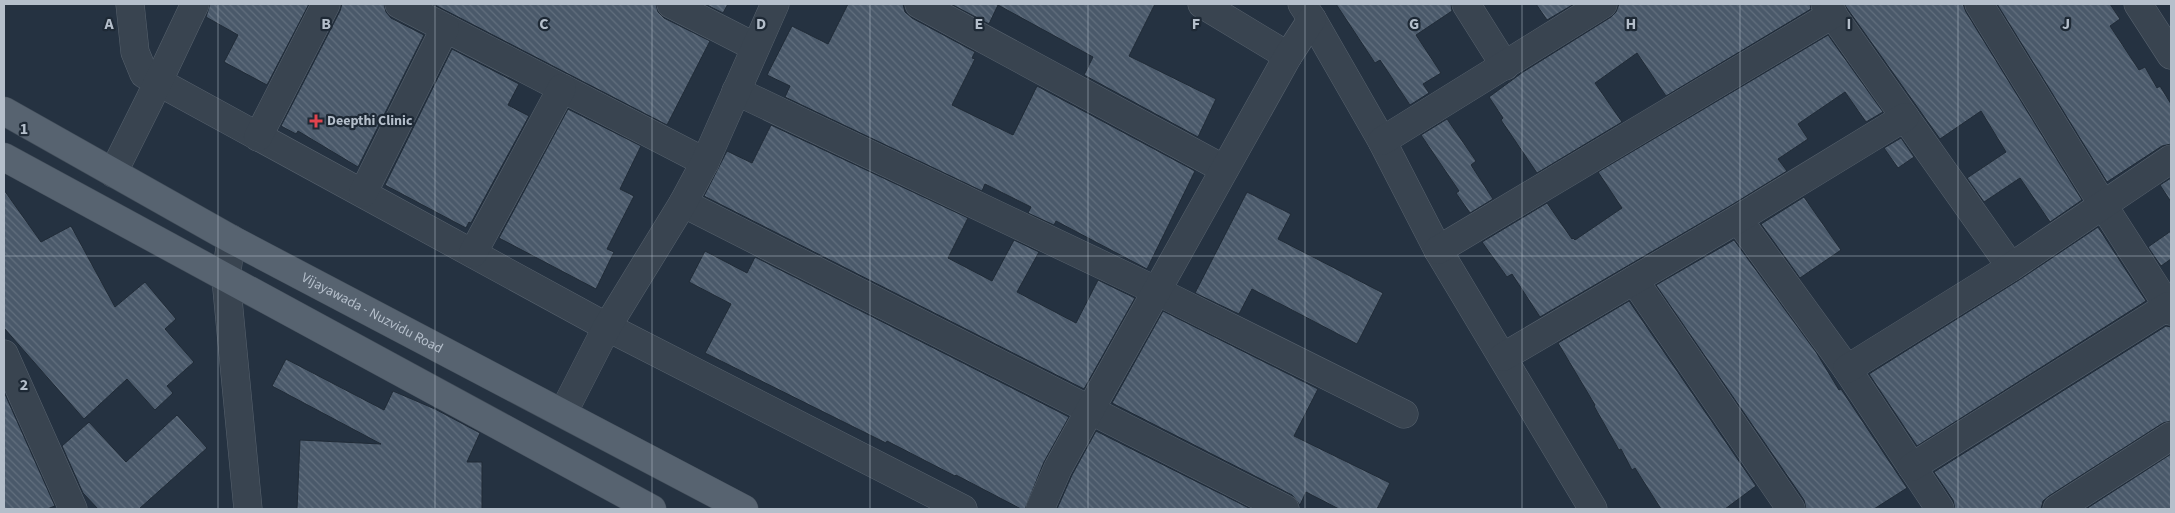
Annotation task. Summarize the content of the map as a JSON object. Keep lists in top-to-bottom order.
{
  "streets": {
    "main road": ["Vijayawada - Nuzvidu Road"]
  },
  "places": {
    "health": ["Deepthi Clinic"]
  },
  "grid": {
    "columns": [
      "A",
      "B",
      "C",
      "D",
      "E",
      "F",
      "G",
      "H",
      "I",
      "J"
    ],
    "rows": ["1", "2"]
  }
}
